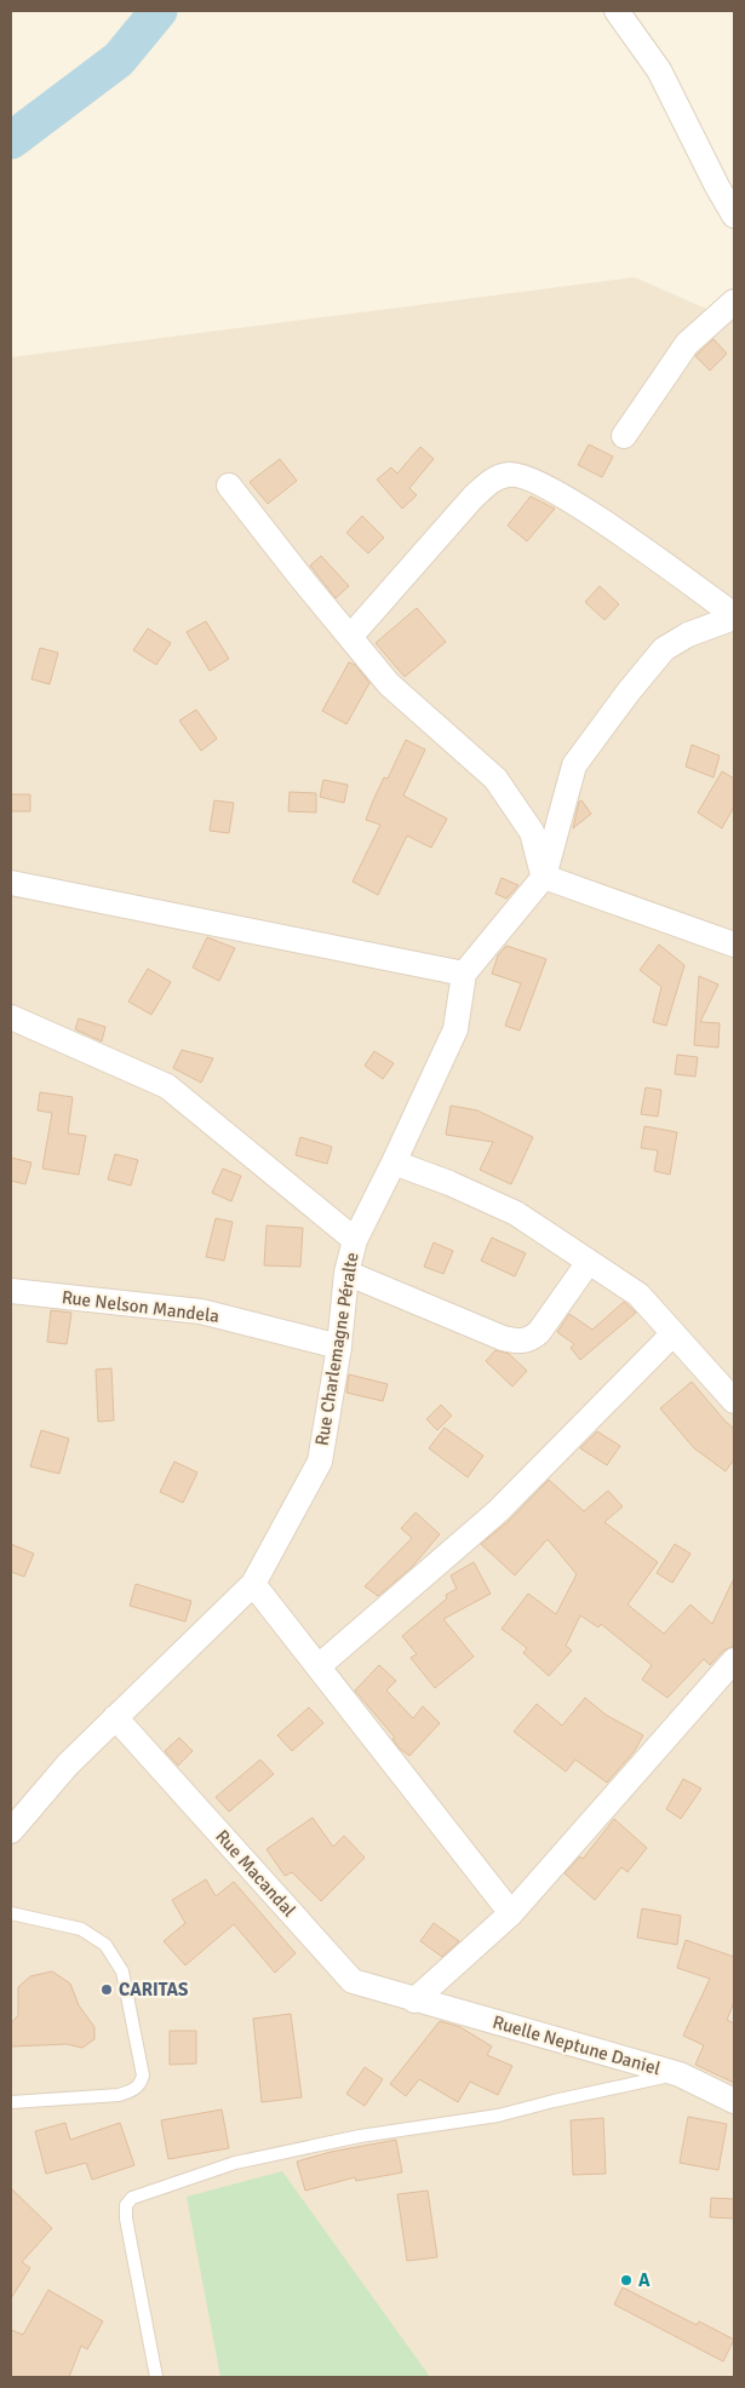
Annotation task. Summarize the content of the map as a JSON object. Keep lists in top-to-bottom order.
{
  "streets": {
    "street": [
      "Rue Nelson Mandela",
      "Rue Charlemagne Péralte",
      "Rue Macandal",
      "Ruelle Neptune Daniel"
    ]
  },
  "crossings": [
    ["Rue Nelson Mandela", "Rue Charlemagne Péralte"],
    ["Rue Charlemagne Péralte", "Rue Macandal"],
    ["Rue Macandal", "Ruelle Neptune Daniel"]
  ],
  "places": ["CARITAS", "A"]
}
